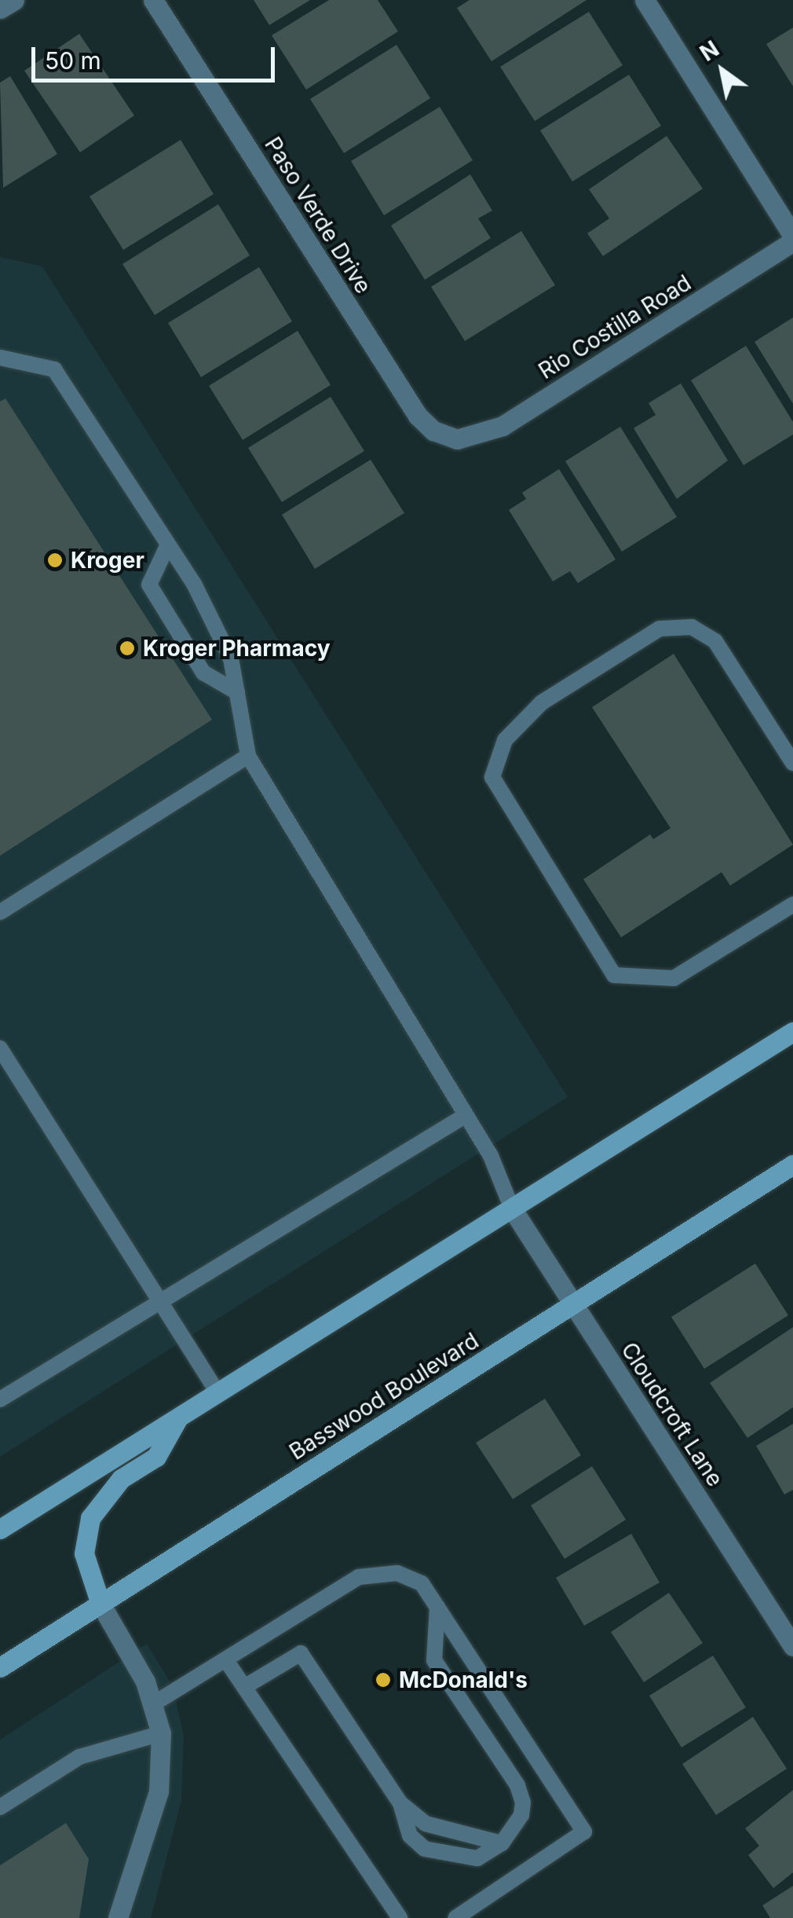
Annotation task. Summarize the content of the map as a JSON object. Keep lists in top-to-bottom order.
{
  "streets": {
    "main road": ["Basswood Boulevard"],
    "street": ["Paso Verde Drive", "Rio Costilla Road", "Cloudcroft Lane"]
  },
  "crossings": [
    ["Paso Verde Drive", "Rio Costilla Road"],
    ["Basswood Boulevard", "Cloudcroft Lane"]
  ],
  "places": ["Kroger", "Kroger Pharmacy", "McDonald's"],
  "scale_bar": "50 m",
  "north": "top left"
}
